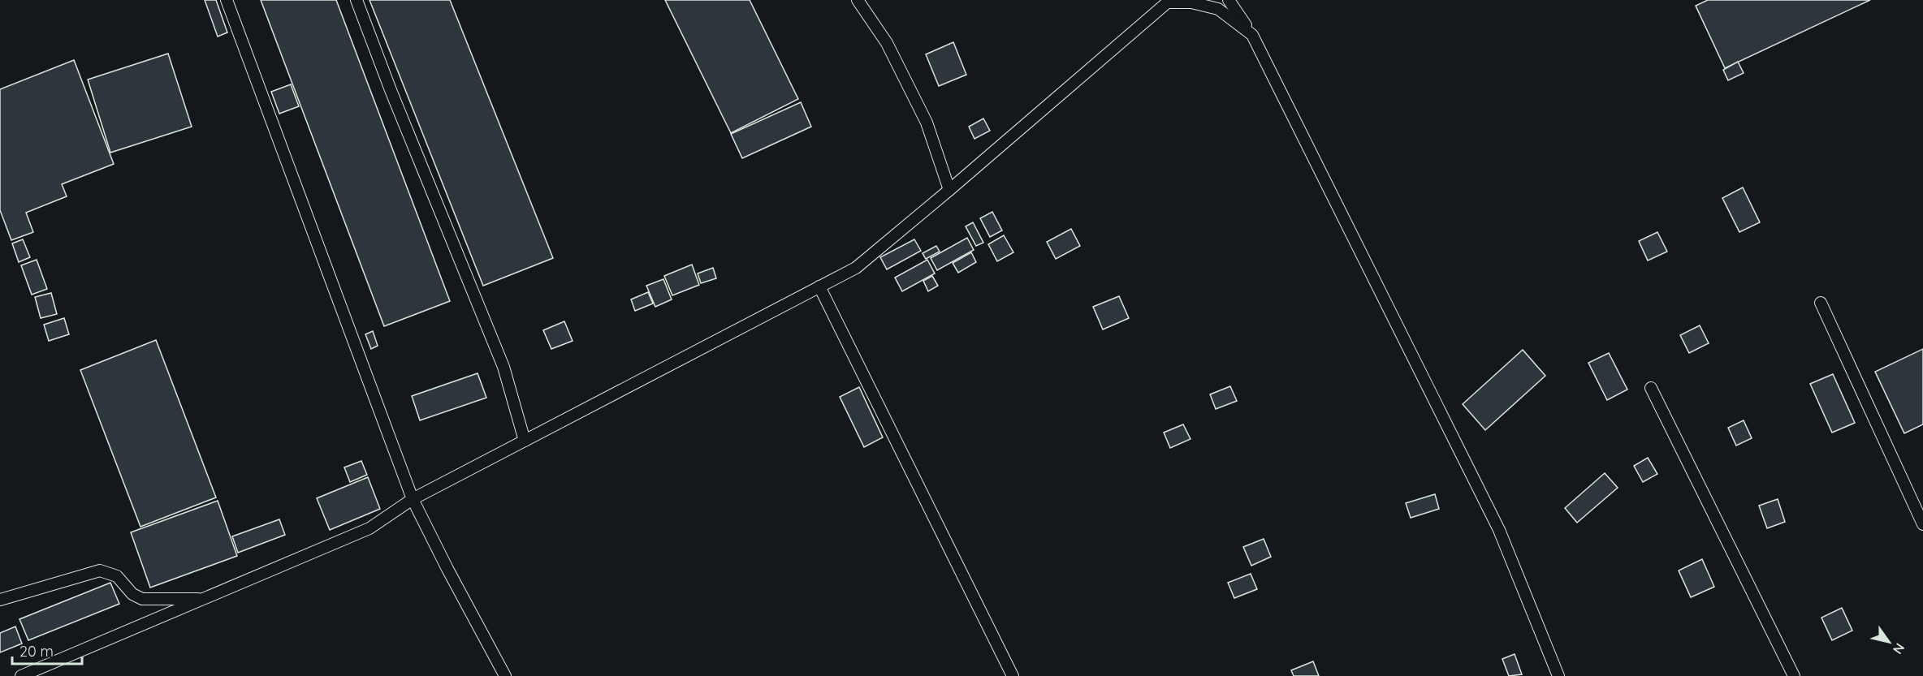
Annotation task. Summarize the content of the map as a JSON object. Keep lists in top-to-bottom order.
{
  "scale_bar": "20 m",
  "north": "bottom right"
}
